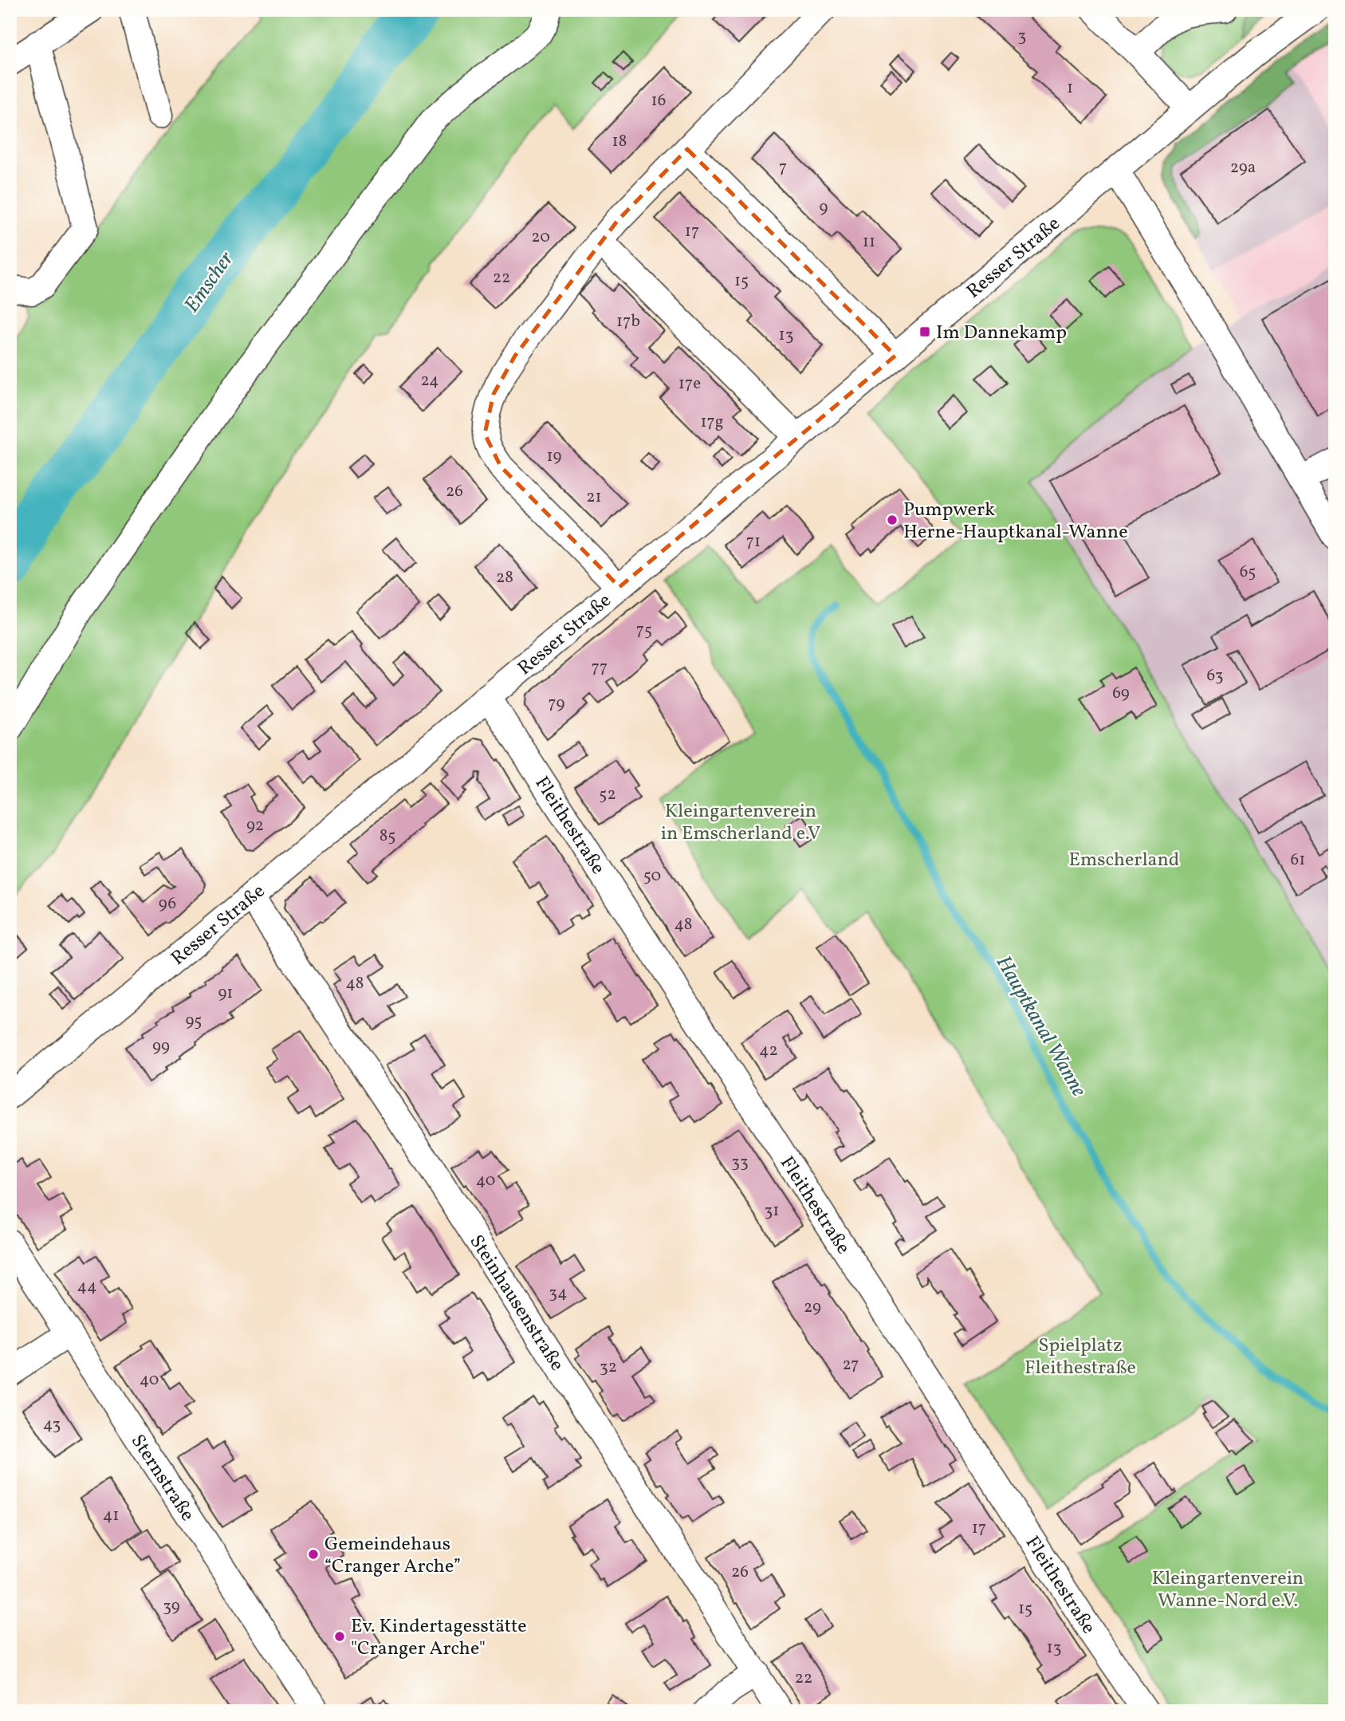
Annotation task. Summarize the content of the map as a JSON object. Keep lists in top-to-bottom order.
{
  "streets": {
    "street": [
      "Resser Straße",
      "Fleithestraße",
      "Steinhausenstraße",
      "Sternstraße"
    ]
  },
  "crossings": [
    ["Resser Straße", "Fleithestraße"],
    ["Resser Straße", "Steinhausenstraße"]
  ],
  "water": ["Emscher", "Hauptkanal Wanne"],
  "parks": [
    "Kleingartenverein in Emscherland e.V",
    "Emscherland",
    "Spielplatz Fleithestraße",
    "Kleingartenverein Wanne-Nord e.V."
  ],
  "places": {
    "transit": ["Im Dannekamp"],
    "other": ["Pumpwerk Herne-Hauptkanal-Wanne", "Gemeindehaus “Cranger Arche”", "Ev. Kindertagesstätte \"Cranger Arche\""]
  },
  "house_numbers": [
    "3",
    "1",
    "16",
    "18",
    "7",
    "29a",
    "9",
    "17",
    "20",
    "11",
    "22",
    "15",
    "17b",
    "13",
    "24",
    "17e",
    "17g",
    "19",
    "26",
    "21",
    "71",
    "65",
    "28",
    "75",
    "77",
    "63",
    "69",
    "79",
    "52",
    "92",
    "85",
    "61",
    "50",
    "96",
    "48",
    "48",
    "91",
    "95",
    "99",
    "42",
    "33",
    "40",
    "31",
    "44",
    "34",
    "29",
    "27",
    "32",
    "40",
    "43",
    "41",
    "17",
    "26",
    "39",
    "15",
    "13",
    "22"
  ]
}
